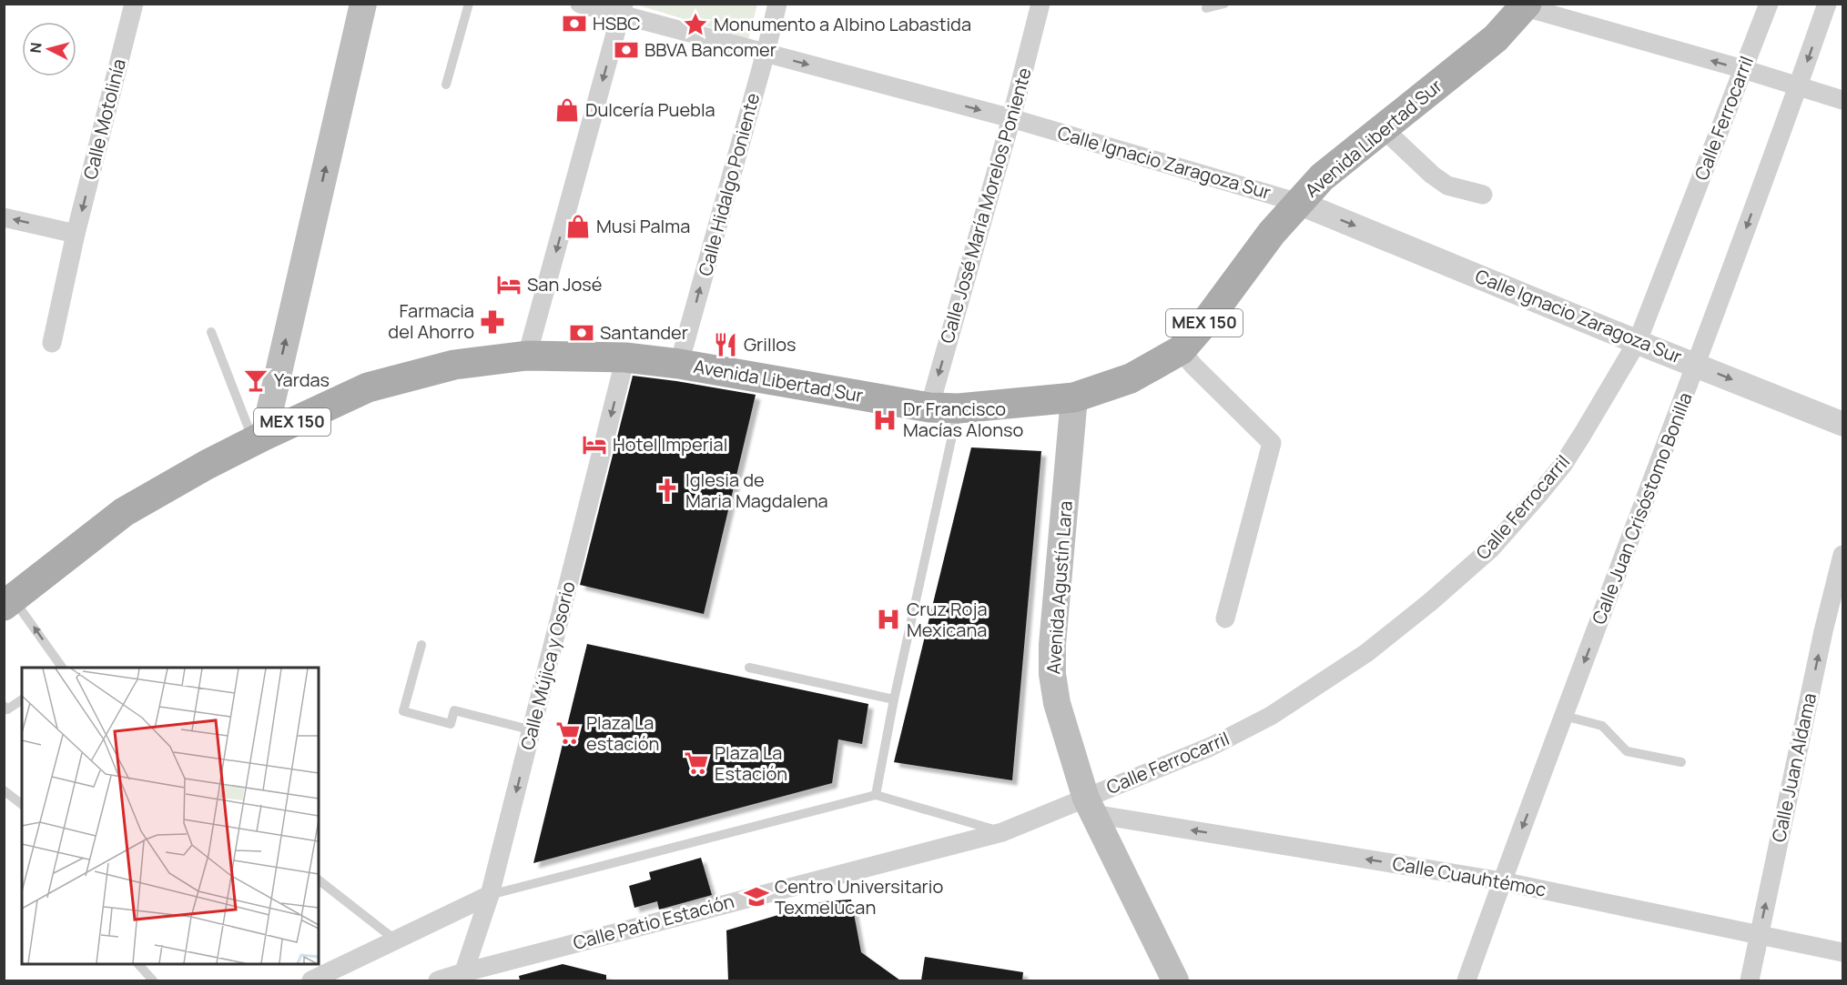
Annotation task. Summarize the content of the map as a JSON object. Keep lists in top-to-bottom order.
{
  "streets": {
    "main road": ["Avenida Libertad Sur", "MEX 150", "Avenida Agustín Lara"],
    "street": [
      "Calle Ferrocarril",
      "Calle Motolinía",
      "Calle Ignacio Zaragoza Sur",
      "Calle Hidalgo Poniente",
      "Calle José María Morelos Poniente",
      "Calle Juan Crisóstomo Bonilla",
      "Calle Mújica y Osorio",
      "Calle Juan Aldama",
      "Calle Cuauhtémoc",
      "Calle Patio Estación"
    ]
  },
  "crossings": [
    ["Calle Ferrocarril", "Calle Ignacio Zaragoza Sur"],
    ["Calle Ferrocarril", "Avenida Agustín Lara"],
    ["Calle Ferrocarril", "Calle Cuauhtémoc"],
    ["Calle Ferrocarril", "Calle Patio Estación"],
    ["Avenida Libertad Sur", "Calle Ignacio Zaragoza Sur"],
    ["Avenida Libertad Sur", "Calle Hidalgo Poniente"],
    ["Avenida Libertad Sur", "Calle José María Morelos Poniente"],
    ["Avenida Libertad Sur", "MEX 150"],
    ["Avenida Libertad Sur", "Avenida Agustín Lara"],
    ["Avenida Libertad Sur", "Calle Mújica y Osorio"],
    ["Calle Ignacio Zaragoza Sur", "Calle Hidalgo Poniente"],
    ["Calle Ignacio Zaragoza Sur", "Calle José María Morelos Poniente"],
    ["Calle Ignacio Zaragoza Sur", "Calle Juan Crisóstomo Bonilla"],
    ["MEX 150", "Calle Mújica y Osorio"],
    ["Calle Juan Crisóstomo Bonilla", "Calle Cuauhtémoc"],
    ["Avenida Agustín Lara", "Calle Cuauhtémoc"],
    ["Avenida Agustín Lara", "Calle Patio Estación"],
    ["Calle Mújica y Osorio", "Calle Patio Estación"],
    ["Calle Juan Aldama", "Calle Cuauhtémoc"],
    ["Calle Cuauhtémoc", "Calle Patio Estación"]
  ],
  "one_way": [
    "Calle Motolinía",
    "Calle Ignacio Zaragoza Sur",
    "Calle José María Morelos Poniente",
    "Calle Juan Crisóstomo Bonilla",
    "Calle Mújica y Osorio",
    "Calle Juan Aldama",
    "Calle Cuauhtémoc"
  ],
  "places": {
    "bank": ["HSBC", "BBVA Bancomer", "Santander"],
    "place": ["Monumento a Albino Labastida"],
    "shop": ["Dulcería Puebla", "Musi Palma"],
    "hotel": ["San José", "Hotel Imperial"],
    "pharmacy": ["Farmacia del Ahorro"],
    "restaurant": ["Grillos"],
    "bar": ["Yardas"],
    "hospital": ["Dr Francisco Macías Alonso", "Cruz Roja Mexicana"],
    "church": ["Iglesia de Maria Magdalena"],
    "supermarket": ["Plaza La estación", "Plaza La Estación"],
    "school or university": ["Centro Universitario Texmelucan"]
  },
  "north": "left"
}
